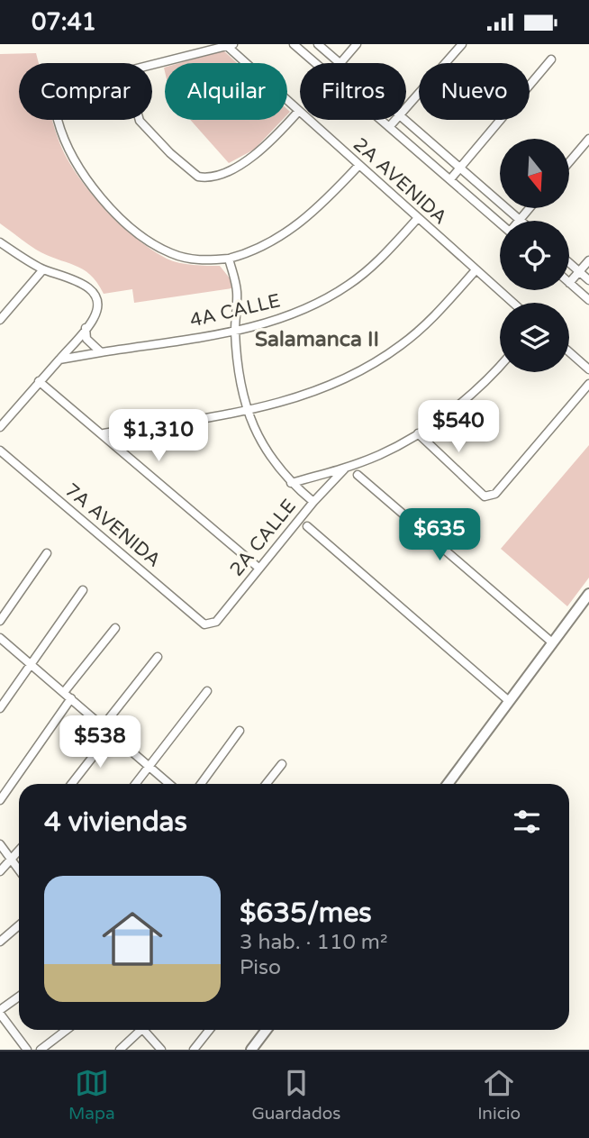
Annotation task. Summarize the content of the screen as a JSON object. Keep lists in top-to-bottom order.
{
  "streets": {
    "street": [
      "2A AVENIDA",
      "4A CALLE",
      "7A AVENIDA",
      "2A CALLE"
    ]
  },
  "crossings": [
    ["2A AVENIDA", "4A CALLE"],
    ["7A AVENIDA", "2A CALLE"]
  ],
  "districts": ["Salamanca II"],
  "north": "bottom",
  "page": {
    "status": "07:41",
    "chip": [
      "Comprar",
      "Alquilar",
      "Filtros",
      "Nuevo"
    ],
    "price": [
      "$540",
      "$1,310",
      "$635",
      "$538"
    ],
    "heading": "4 viviendas",
    "list": [
      {
        "name": "$635/mes",
        "note": "3 hab. · 110 m² · Piso"
      }
    ],
    "tabs": ["Mapa", "Guardados", "Inicio"]
  }
}
